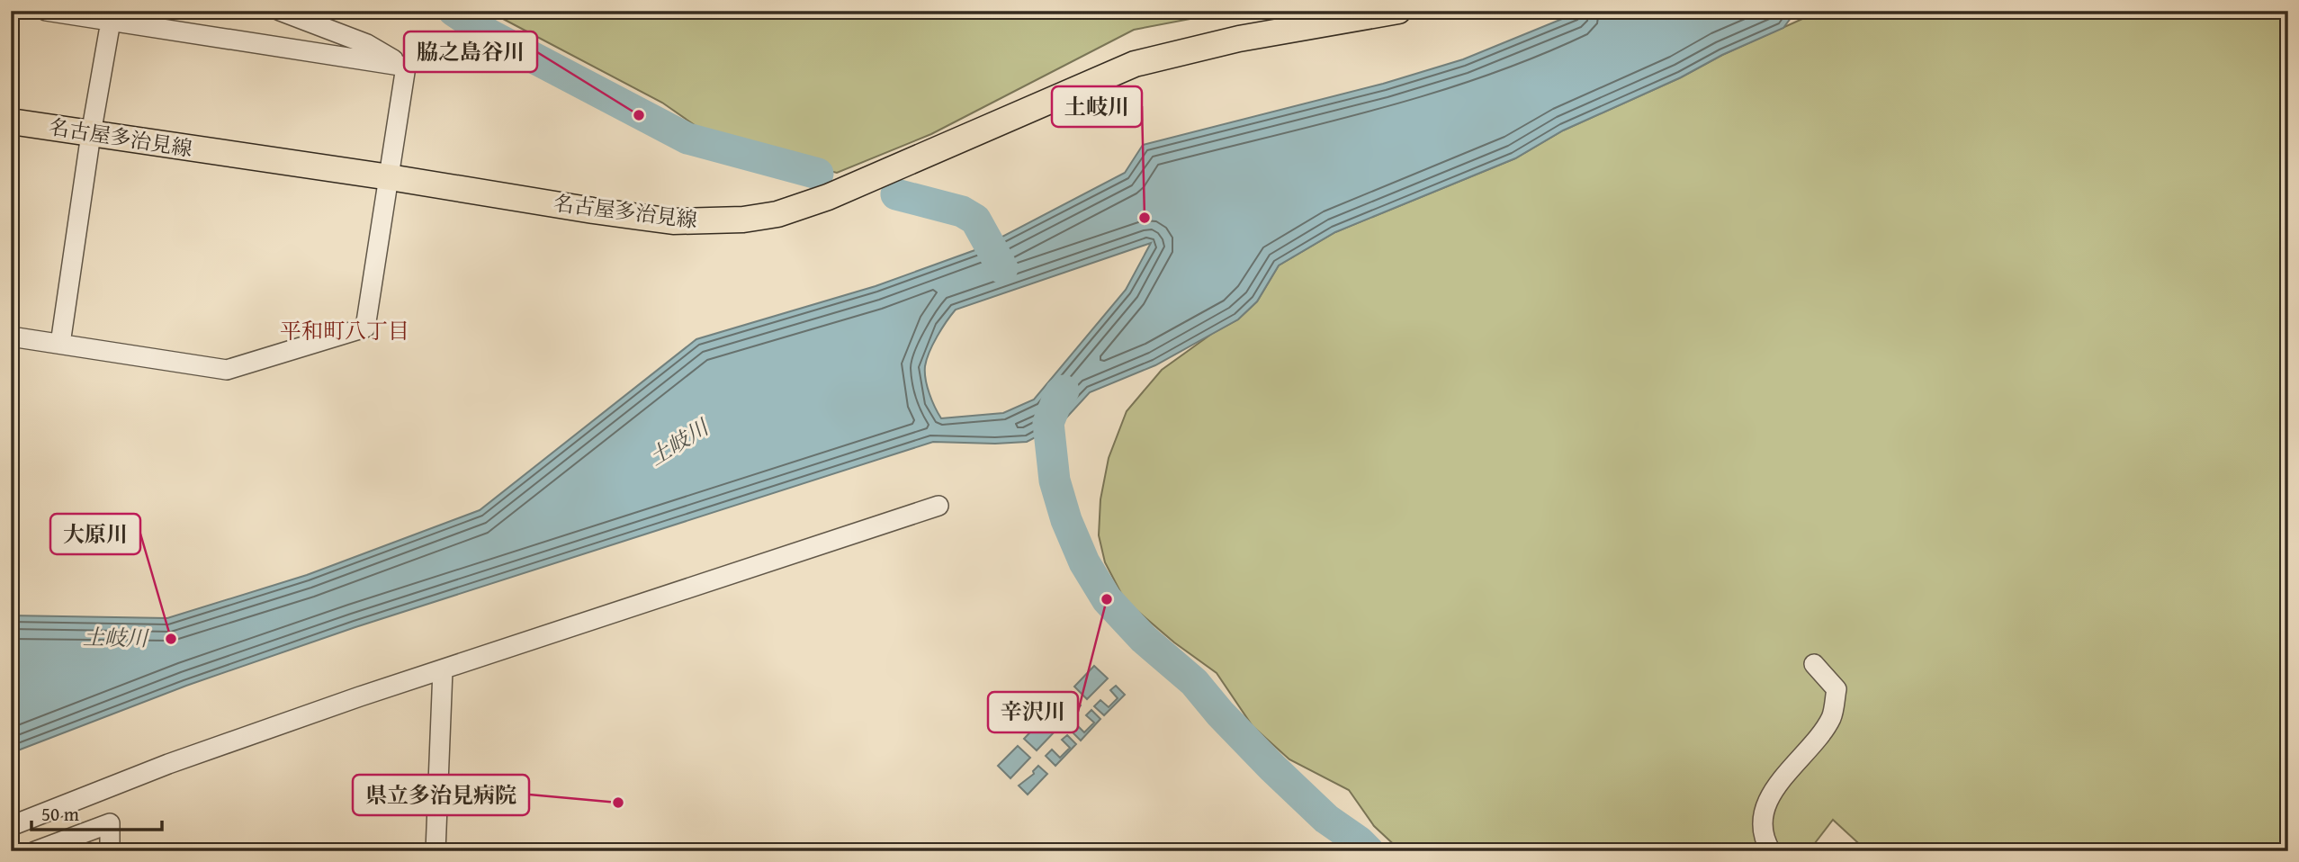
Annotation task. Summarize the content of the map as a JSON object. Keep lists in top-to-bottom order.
{
  "streets": {
    "main road": ["名古屋多治見線"]
  },
  "districts": ["平和町八丁目"],
  "water": ["土岐川"],
  "places": [
    "脇之島谷川",
    "土岐川",
    "辛沢川",
    "大原川",
    "県立多治見病院"
  ],
  "scale_bar": "50 m"
}
